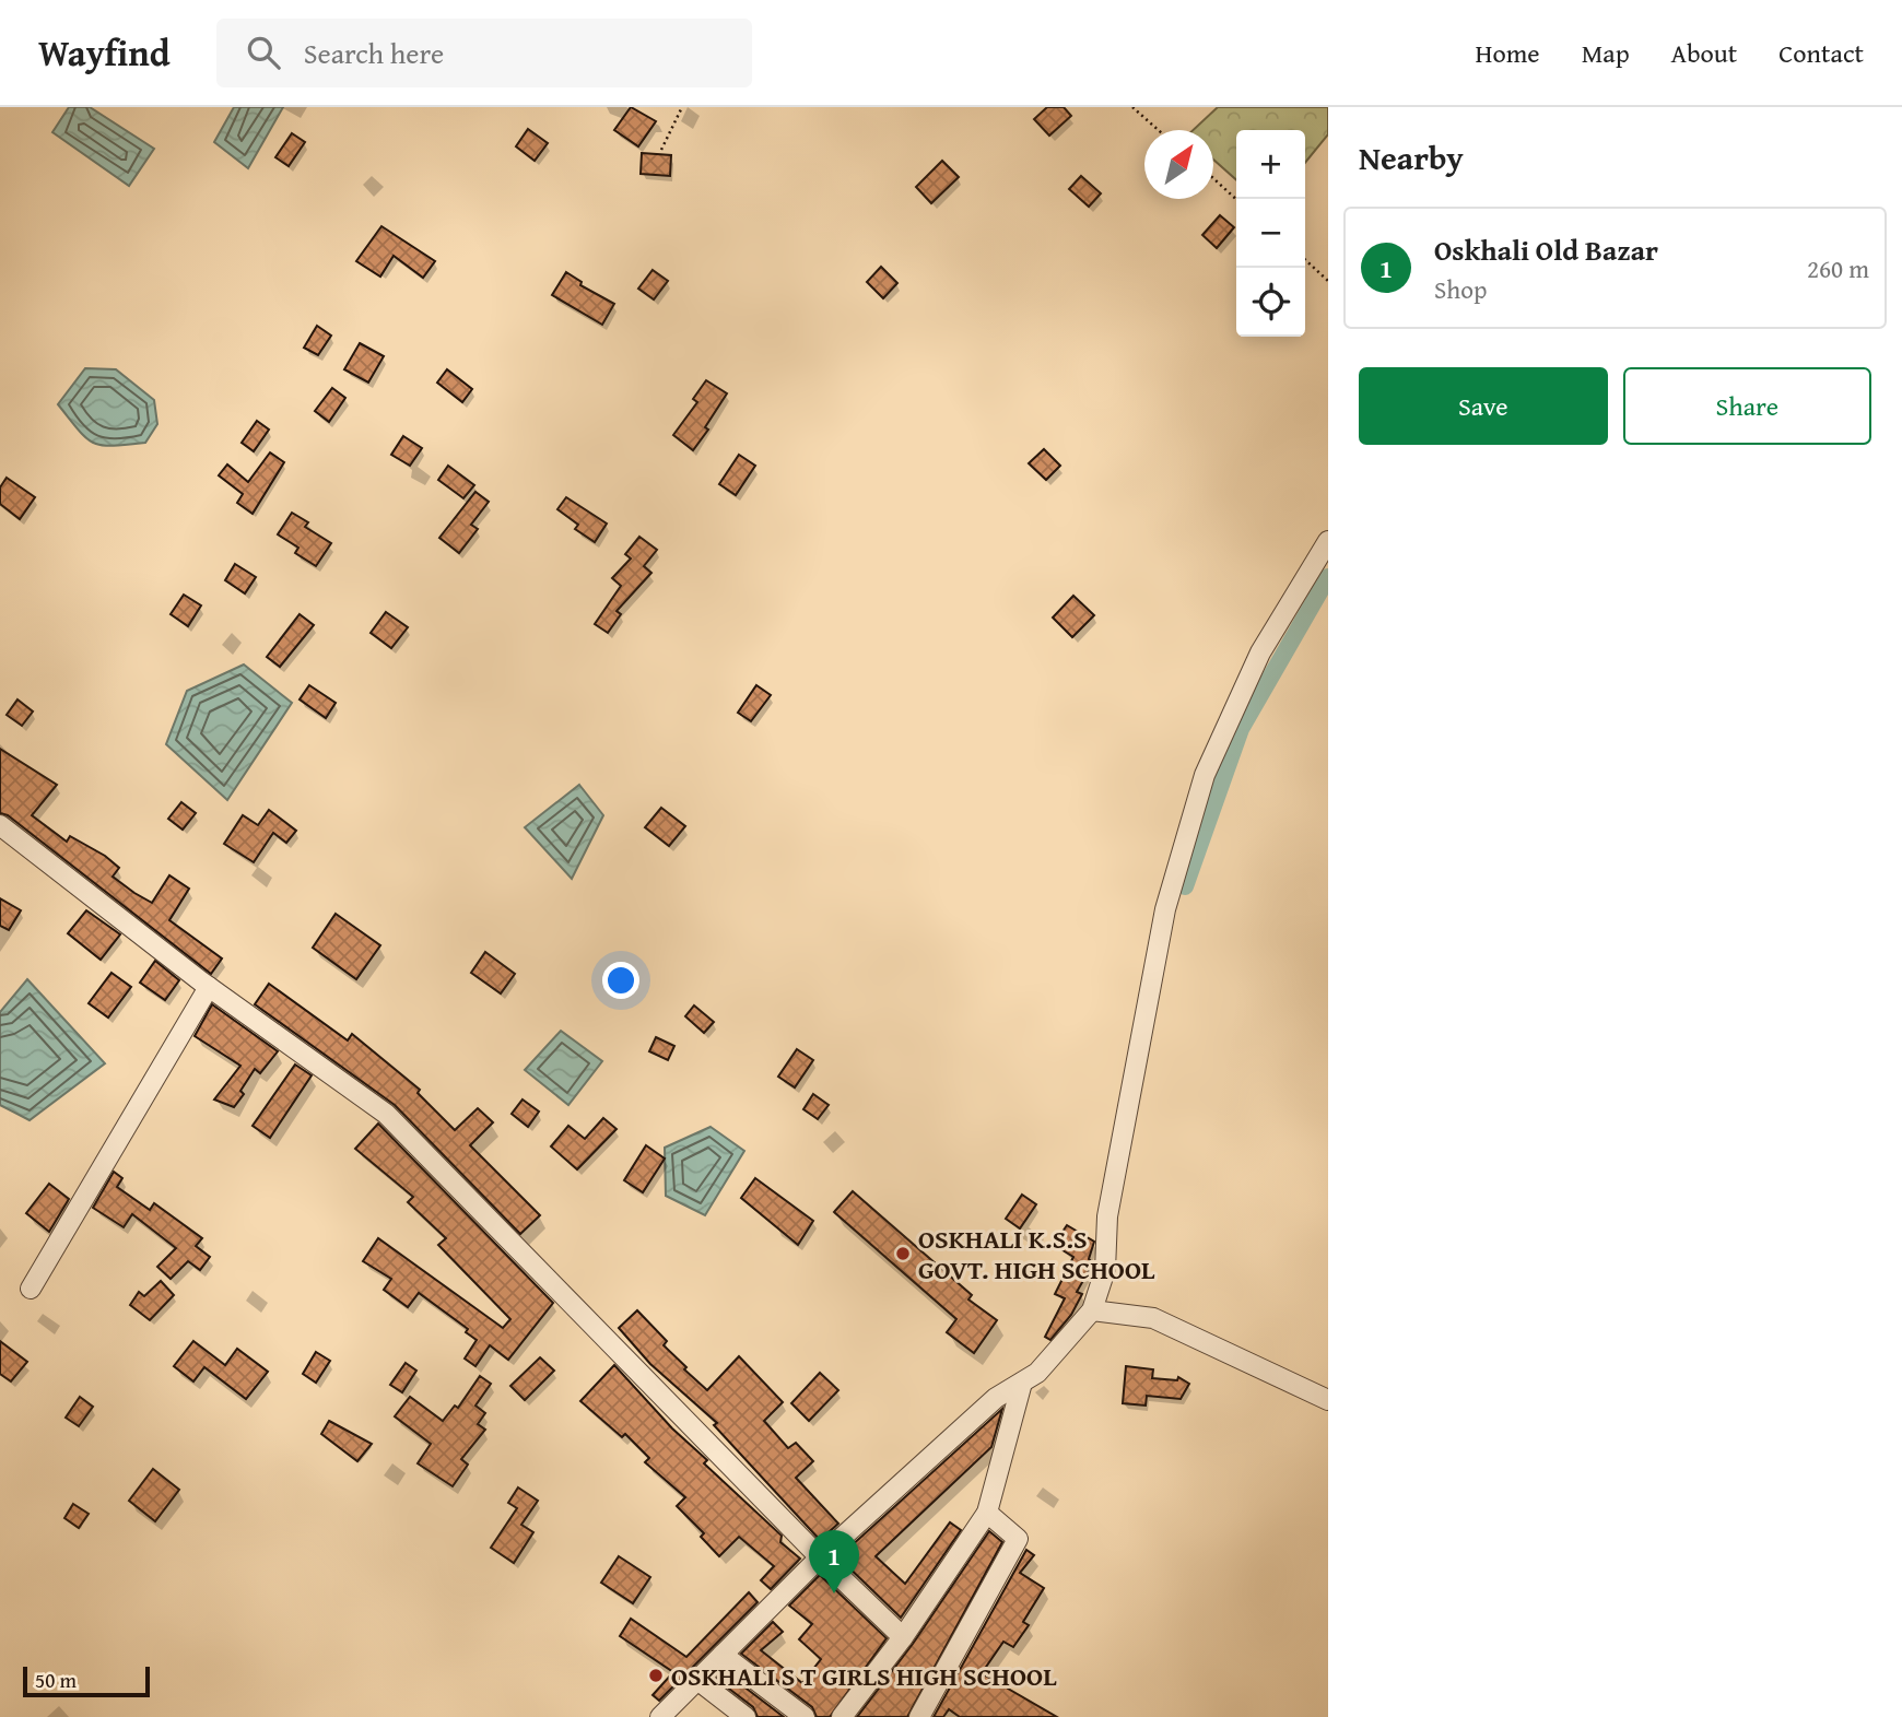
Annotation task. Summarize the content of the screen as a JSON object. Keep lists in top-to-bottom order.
{
  "places": ["OSKHALI K.S.S GOVT. HIGH SCHOOL", "OSKHALI S T GIRLS HIGH SCHOOL"],
  "scale_bar": "50 m",
  "north": "top right",
  "page": {
    "header": "Wayfind",
    "search": "Search here",
    "nav": [
      "Home",
      "Map",
      "About",
      "Contact"
    ],
    "heading": "Nearby",
    "map_buttons": ["+", "−"],
    "list": [
      {
        "mark": "1",
        "name": "Oskhali Old Bazar",
        "note": "Shop",
        "value": "260 m"
      }
    ],
    "buttons": ["Save", "Share"],
    "pins": "1",
    "scale": "50 m"
  }
}
